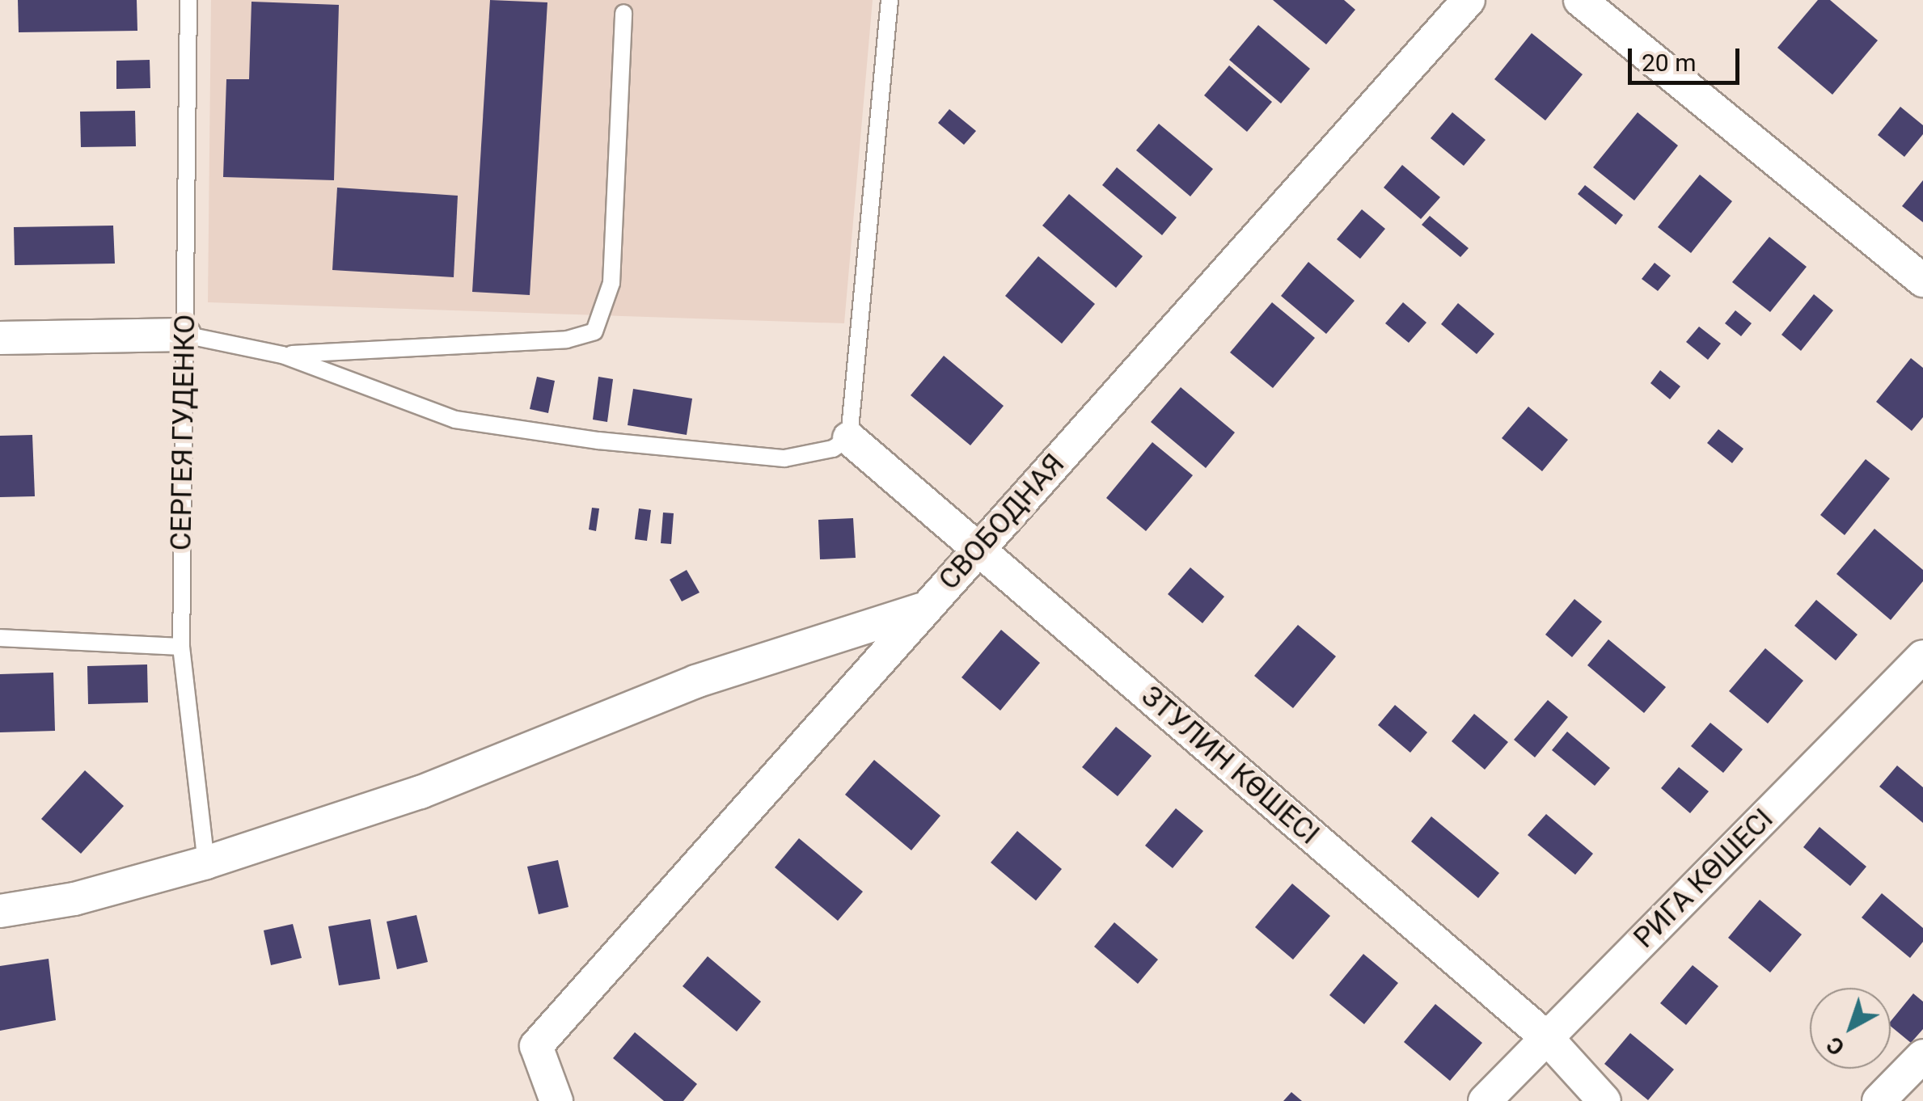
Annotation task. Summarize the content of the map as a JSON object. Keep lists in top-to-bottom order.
{
  "streets": {
    "street": ["СВОБОДНАЯ", "ЗТУЛИН КӨШЕСІ", "РИГА КӨШЕСІ"],
    "lane": ["СЕРГЕЯ ГУДЕНКО"]
  },
  "crossings": [
    ["СВОБОДНАЯ", "ЗТУЛИН КӨШЕСІ"],
    ["ЗТУЛИН КӨШЕСІ", "РИГА КӨШЕСІ"]
  ],
  "scale_bar": "20 m",
  "north": "bottom left"
}
